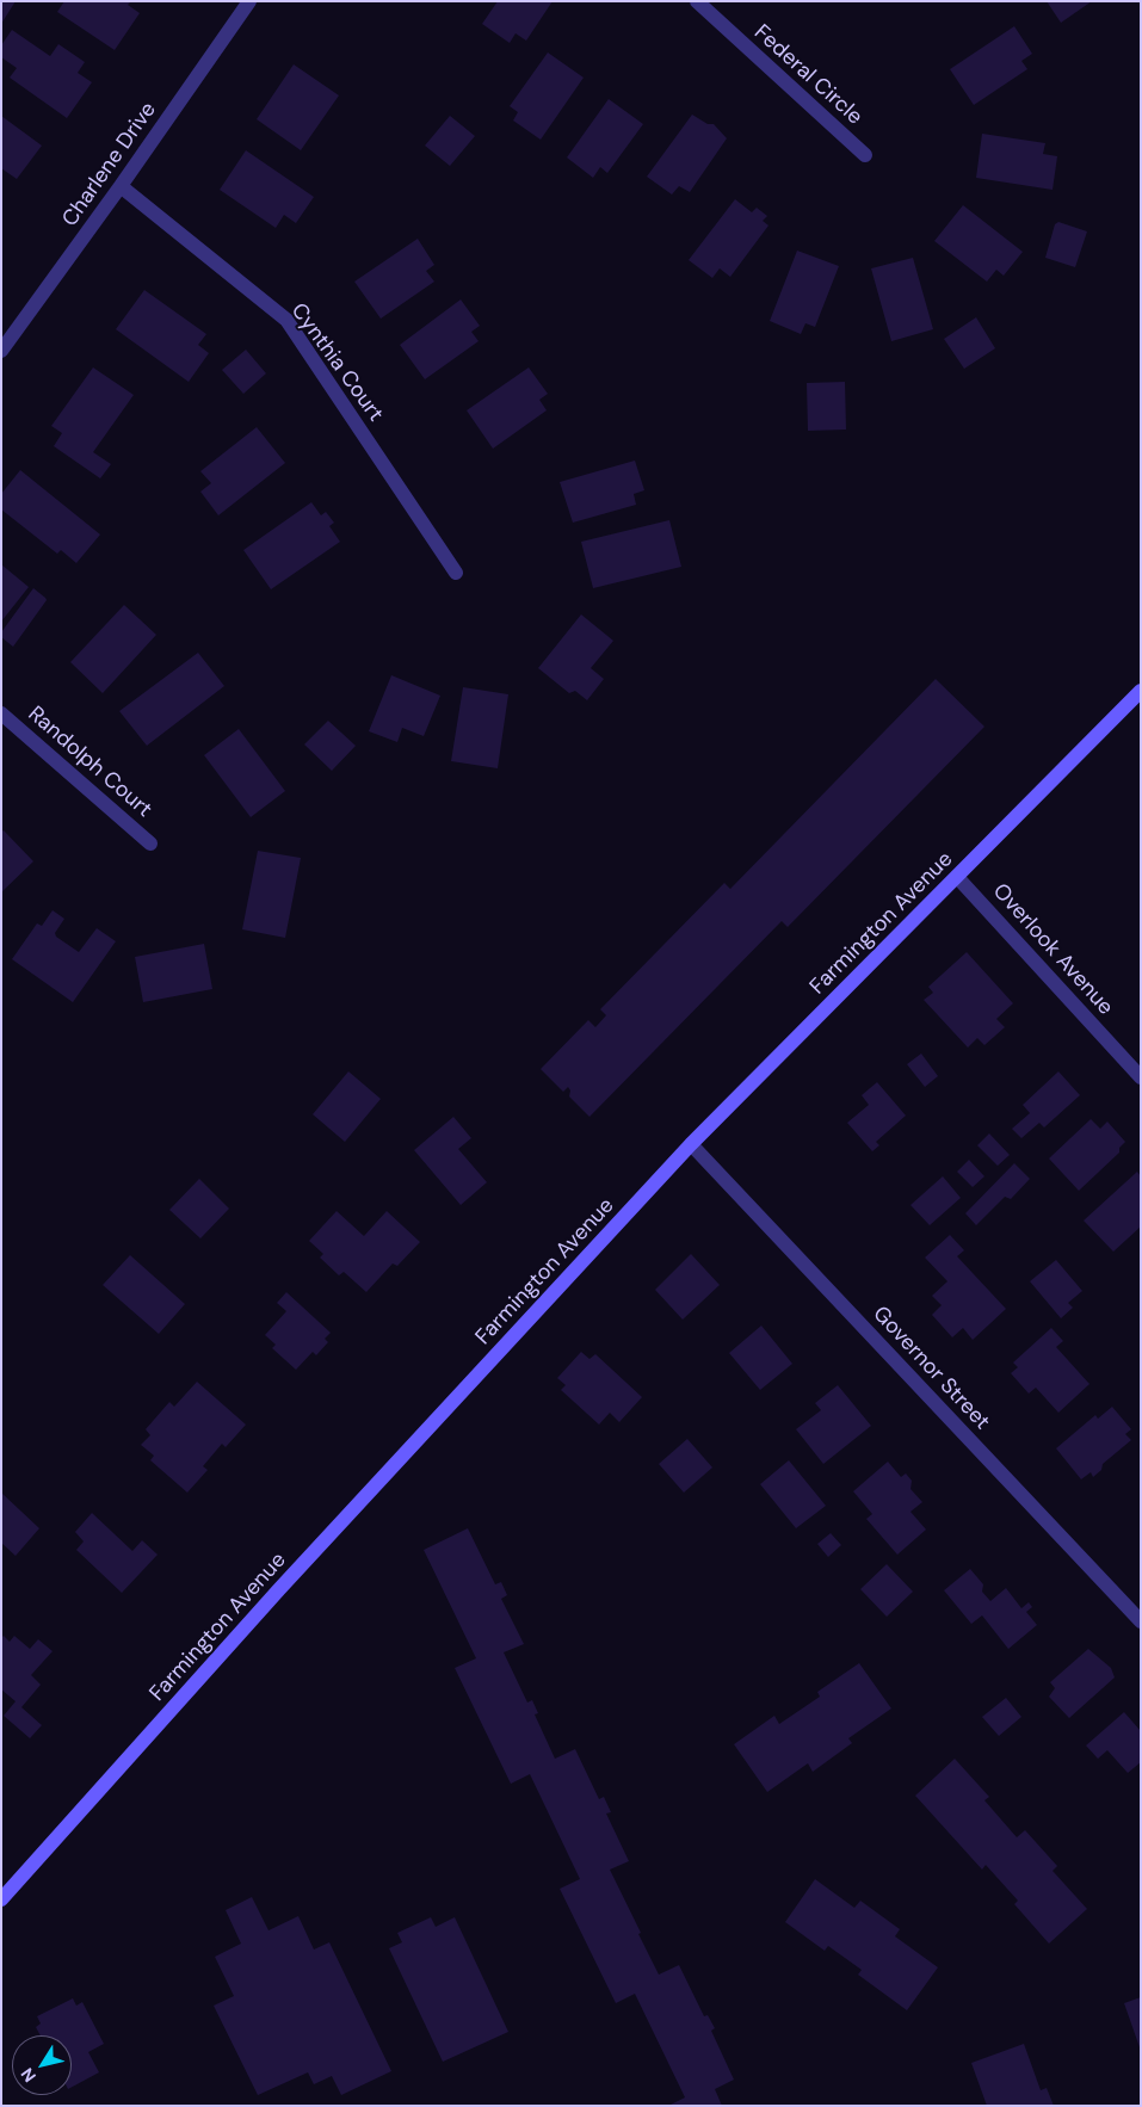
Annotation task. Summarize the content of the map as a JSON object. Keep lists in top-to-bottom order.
{
  "streets": {
    "main road": ["Farmington Avenue"],
    "street": [
      "Federal Circle",
      "Charlene Drive",
      "Cynthia Court",
      "Randolph Court",
      "Overlook Avenue",
      "Governor Street"
    ]
  },
  "crossings": [
    ["Charlene Drive", "Cynthia Court"],
    ["Farmington Avenue", "Overlook Avenue"],
    ["Farmington Avenue", "Governor Street"]
  ],
  "north": "bottom left"
}
